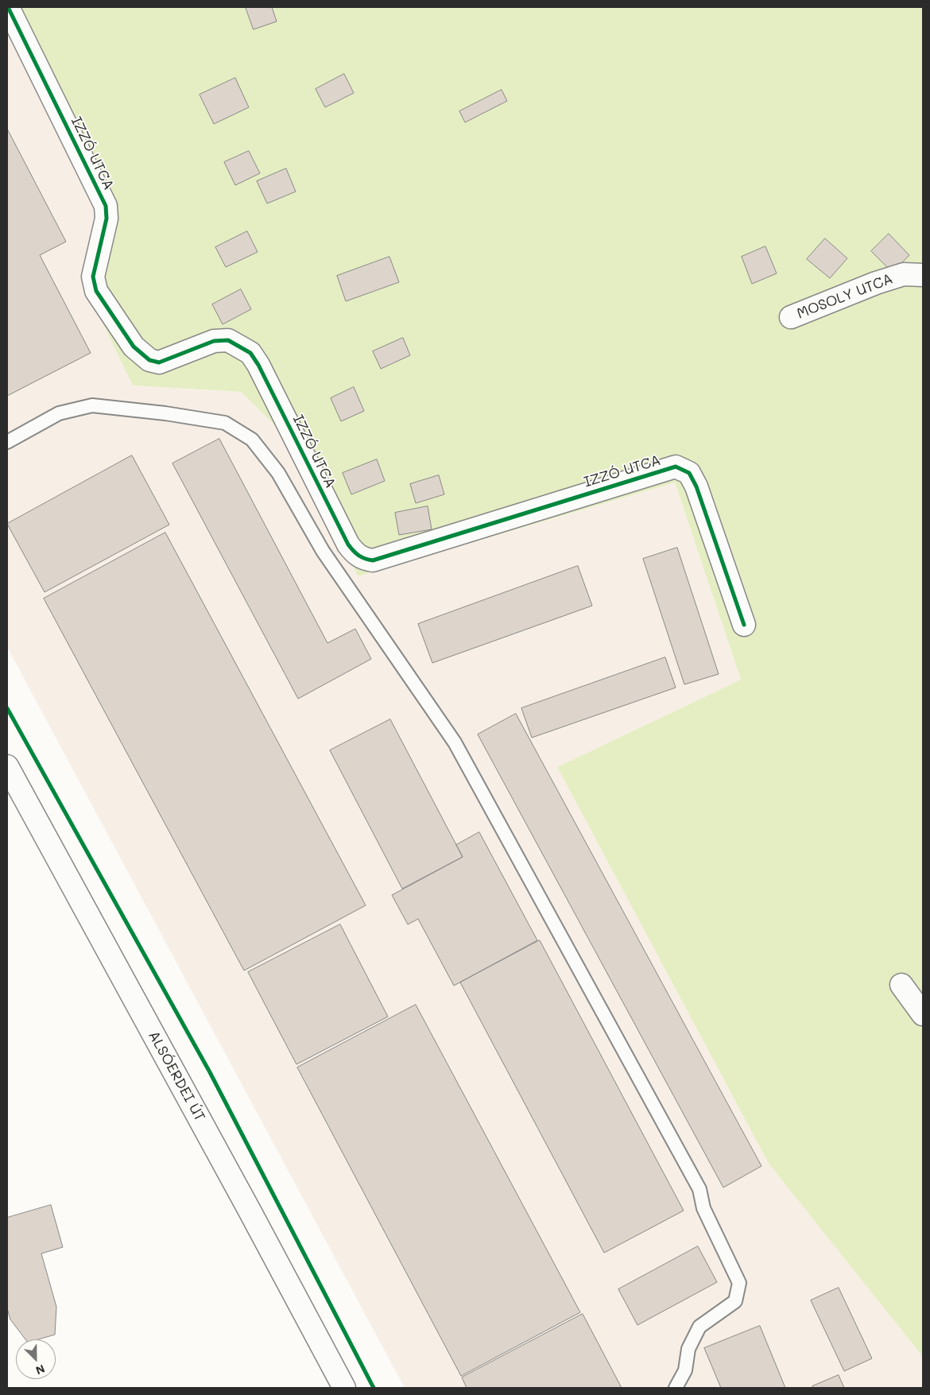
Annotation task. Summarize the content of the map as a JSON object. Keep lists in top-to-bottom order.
{
  "streets": {
    "street": ["IZZÓ UTCA", "MOSOLY UTCA", "ALSÓERDEI ÚT"]
  },
  "north": "bottom right"
}
